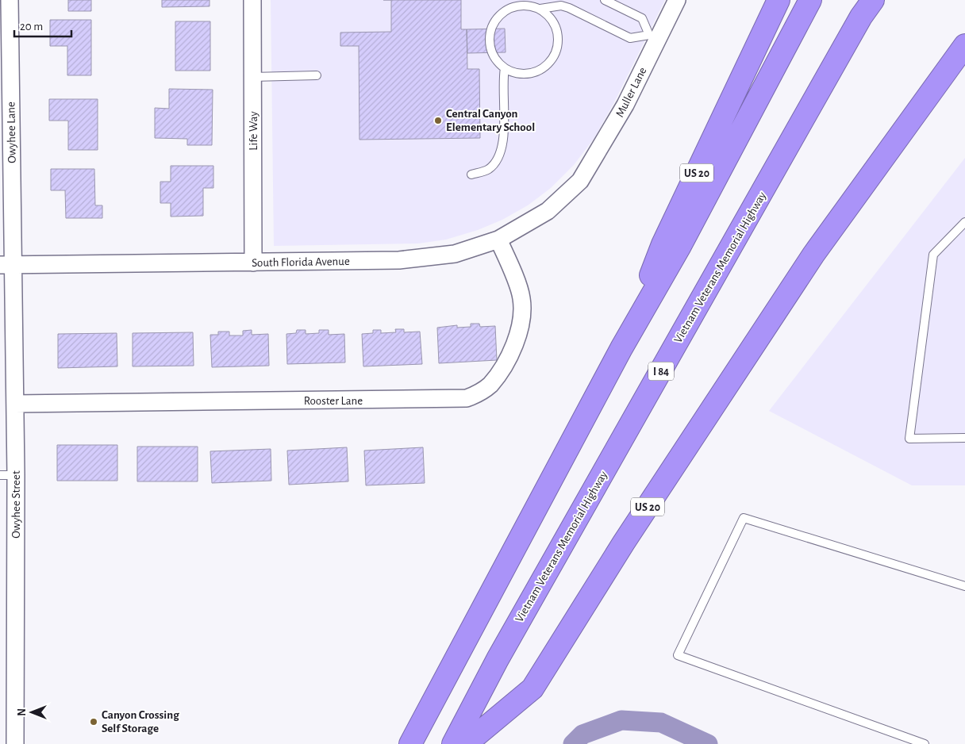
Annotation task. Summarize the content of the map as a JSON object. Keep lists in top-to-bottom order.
{
  "streets": {
    "highway": ["US 20", "Vietnam Veterans Memorial Highway", "I 84"],
    "street": [
      "Muller Lane",
      "Life Way",
      "Owyhee Lane",
      "South Florida Avenue",
      "Rooster Lane",
      "Owyhee Street"
    ]
  },
  "crossings": [
    ["Muller Lane", "South Florida Avenue"],
    ["Life Way", "South Florida Avenue"],
    ["Owyhee Lane", "South Florida Avenue"],
    ["Owyhee Lane", "Owyhee Street"],
    ["South Florida Avenue", "Rooster Lane"],
    ["South Florida Avenue", "Owyhee Street"],
    ["Rooster Lane", "Owyhee Street"]
  ],
  "places": ["Central Canyon Elementary School", "Canyon Crossing Self Storage"],
  "scale_bar": "20 m",
  "north": "left"
}
